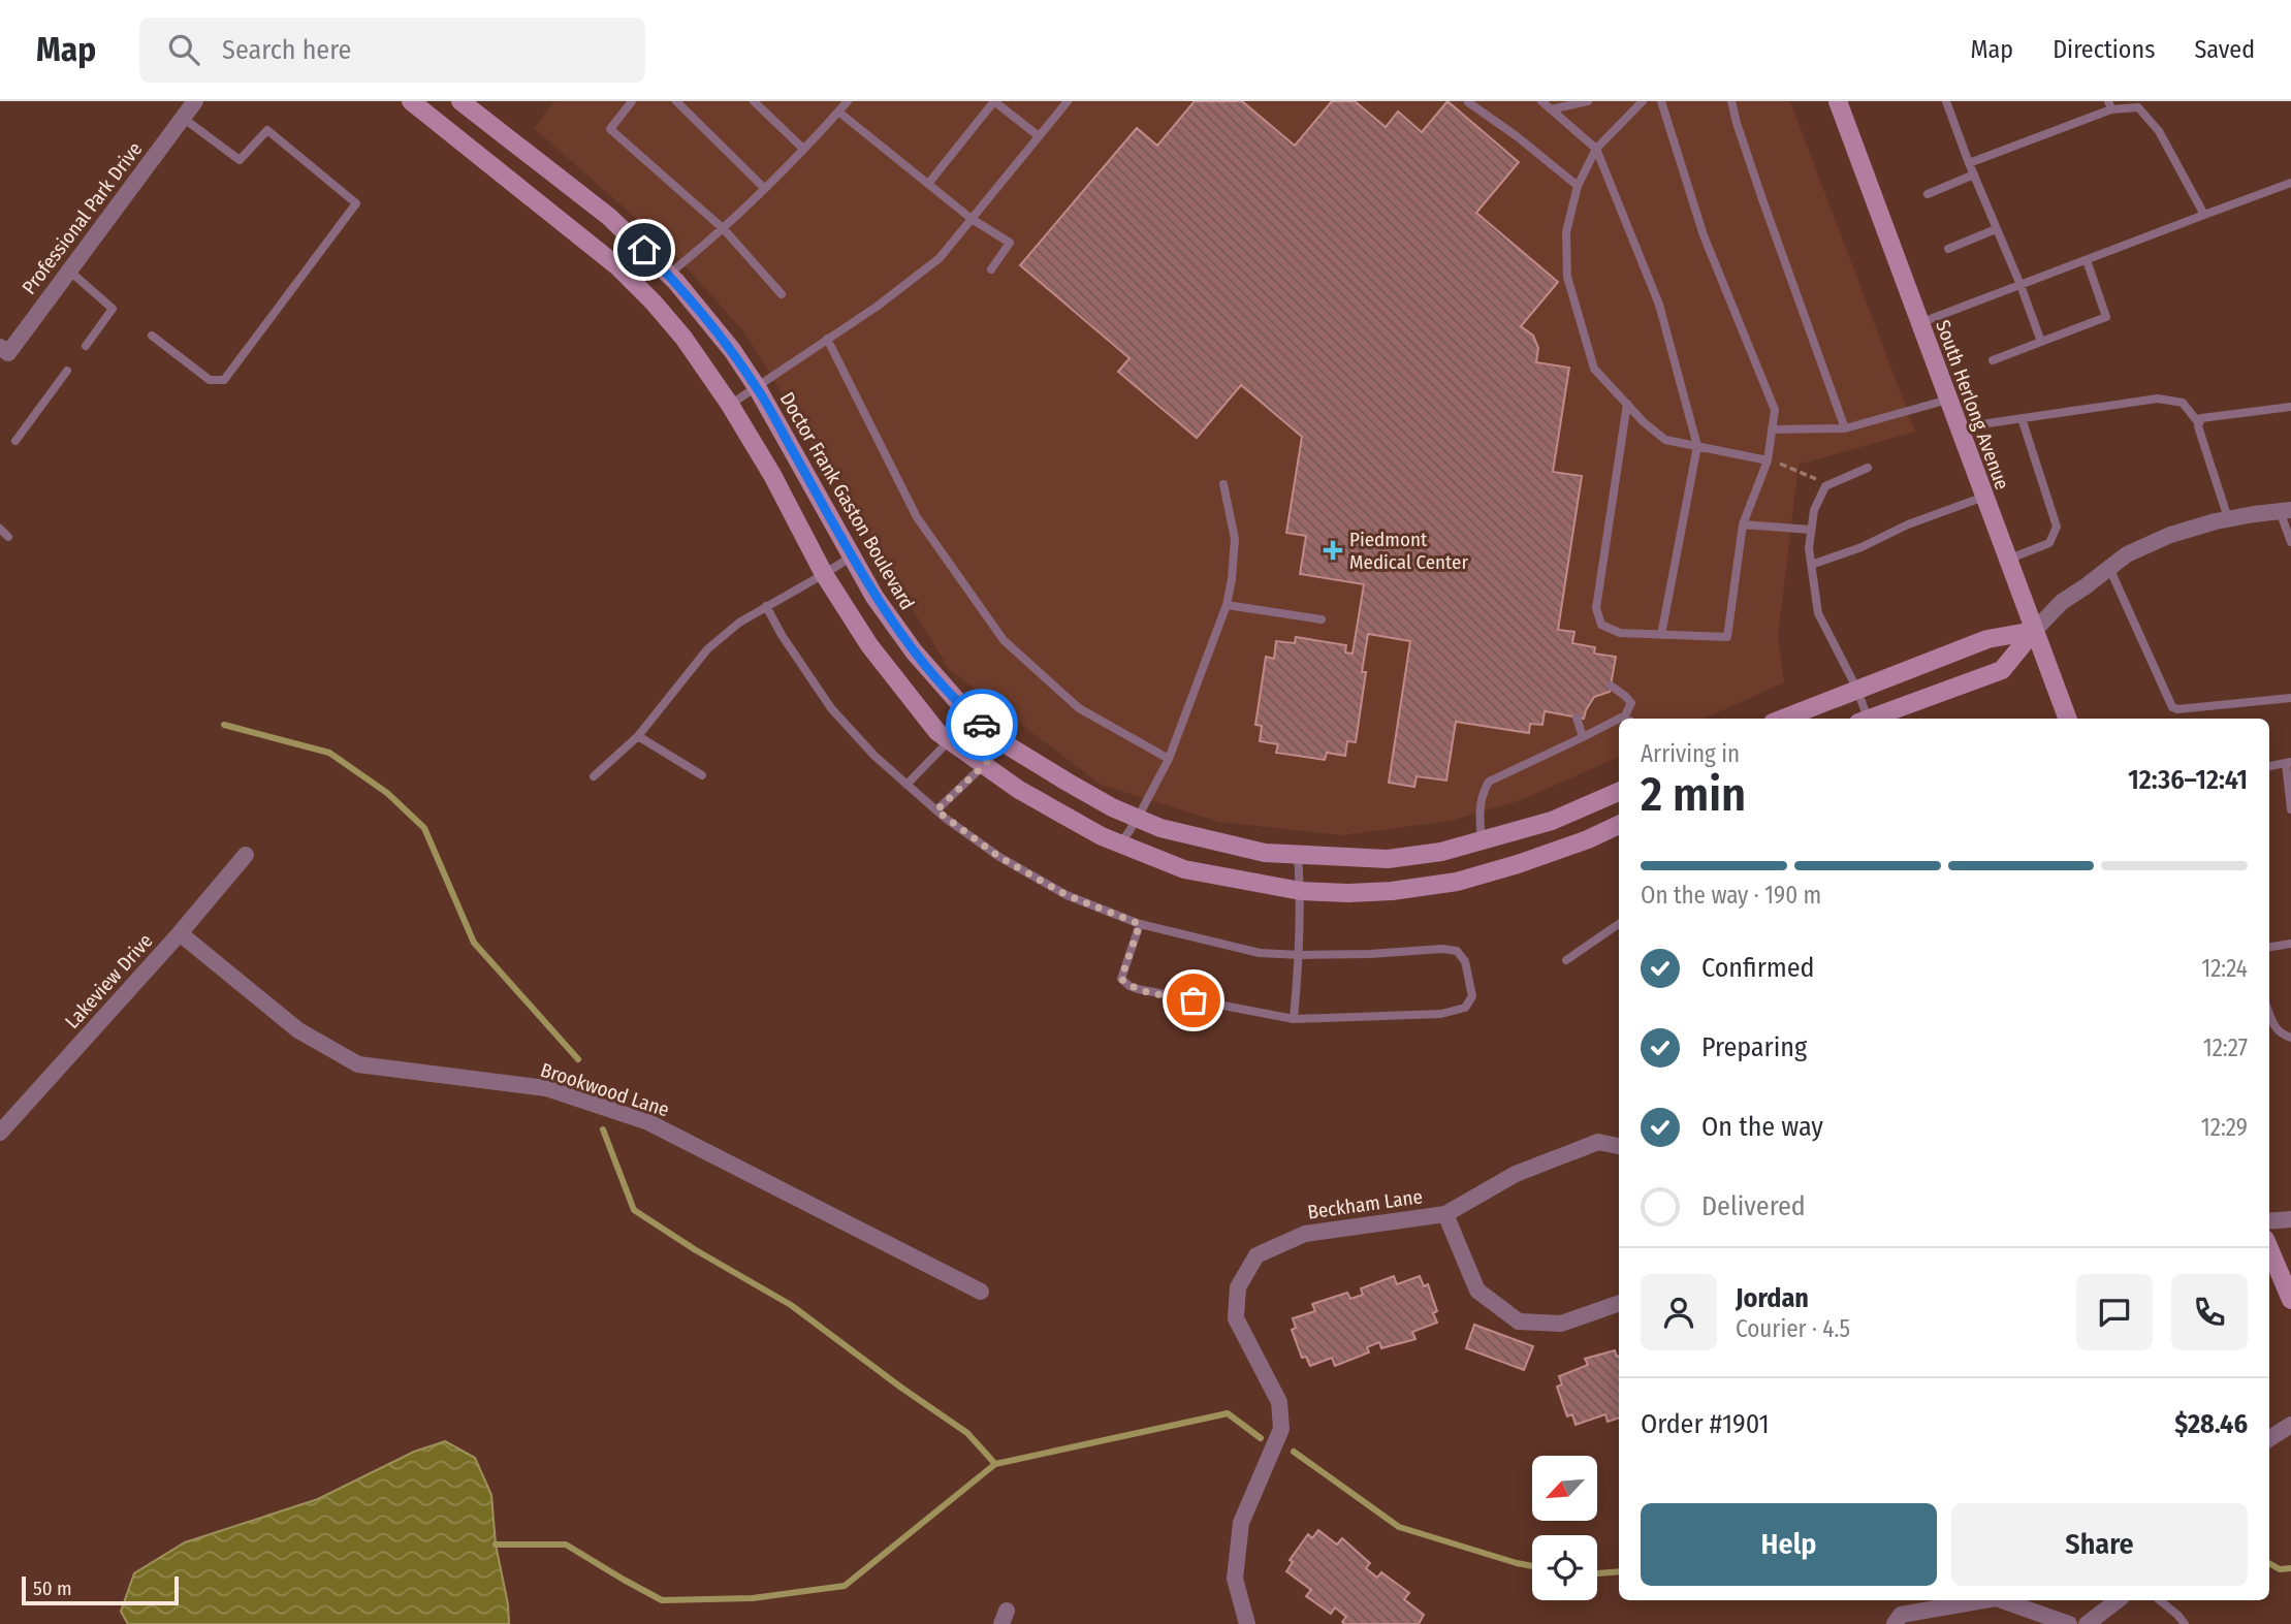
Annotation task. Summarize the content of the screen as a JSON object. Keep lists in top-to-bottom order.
{
  "streets": {
    "street": [
      "Professional Park Drive",
      "South Herlong Avenue",
      "Doctor Frank Gaston Boulevard",
      "Lakeview Drive",
      "Brookwood Lane",
      "Beckham Lane"
    ]
  },
  "crossings": [
    ["Lakeview Drive", "Brookwood Lane"]
  ],
  "places": {
    "health": ["Piedmont Medical Center"]
  },
  "scale_bar": "50 m",
  "north": "bottom left",
  "page": {
    "header": "Map",
    "search": "Search here",
    "nav": ["Map", "Directions", "Saved"],
    "heading": ["2 min", "Arriving in", "12:36–12:41"],
    "panel": [
      "Jordan",
      "Courier · 4.5",
      "Order #1901",
      "$28.46"
    ],
    "bar": "On the way · 190 m",
    "list": [
      ["Confirmed", "12:24"],
      ["Preparing", "12:27"],
      ["On the way", "12:29"],
      "Delivered"
    ],
    "buttons": ["Help", "Share"],
    "scale": "50 m"
  }
}
